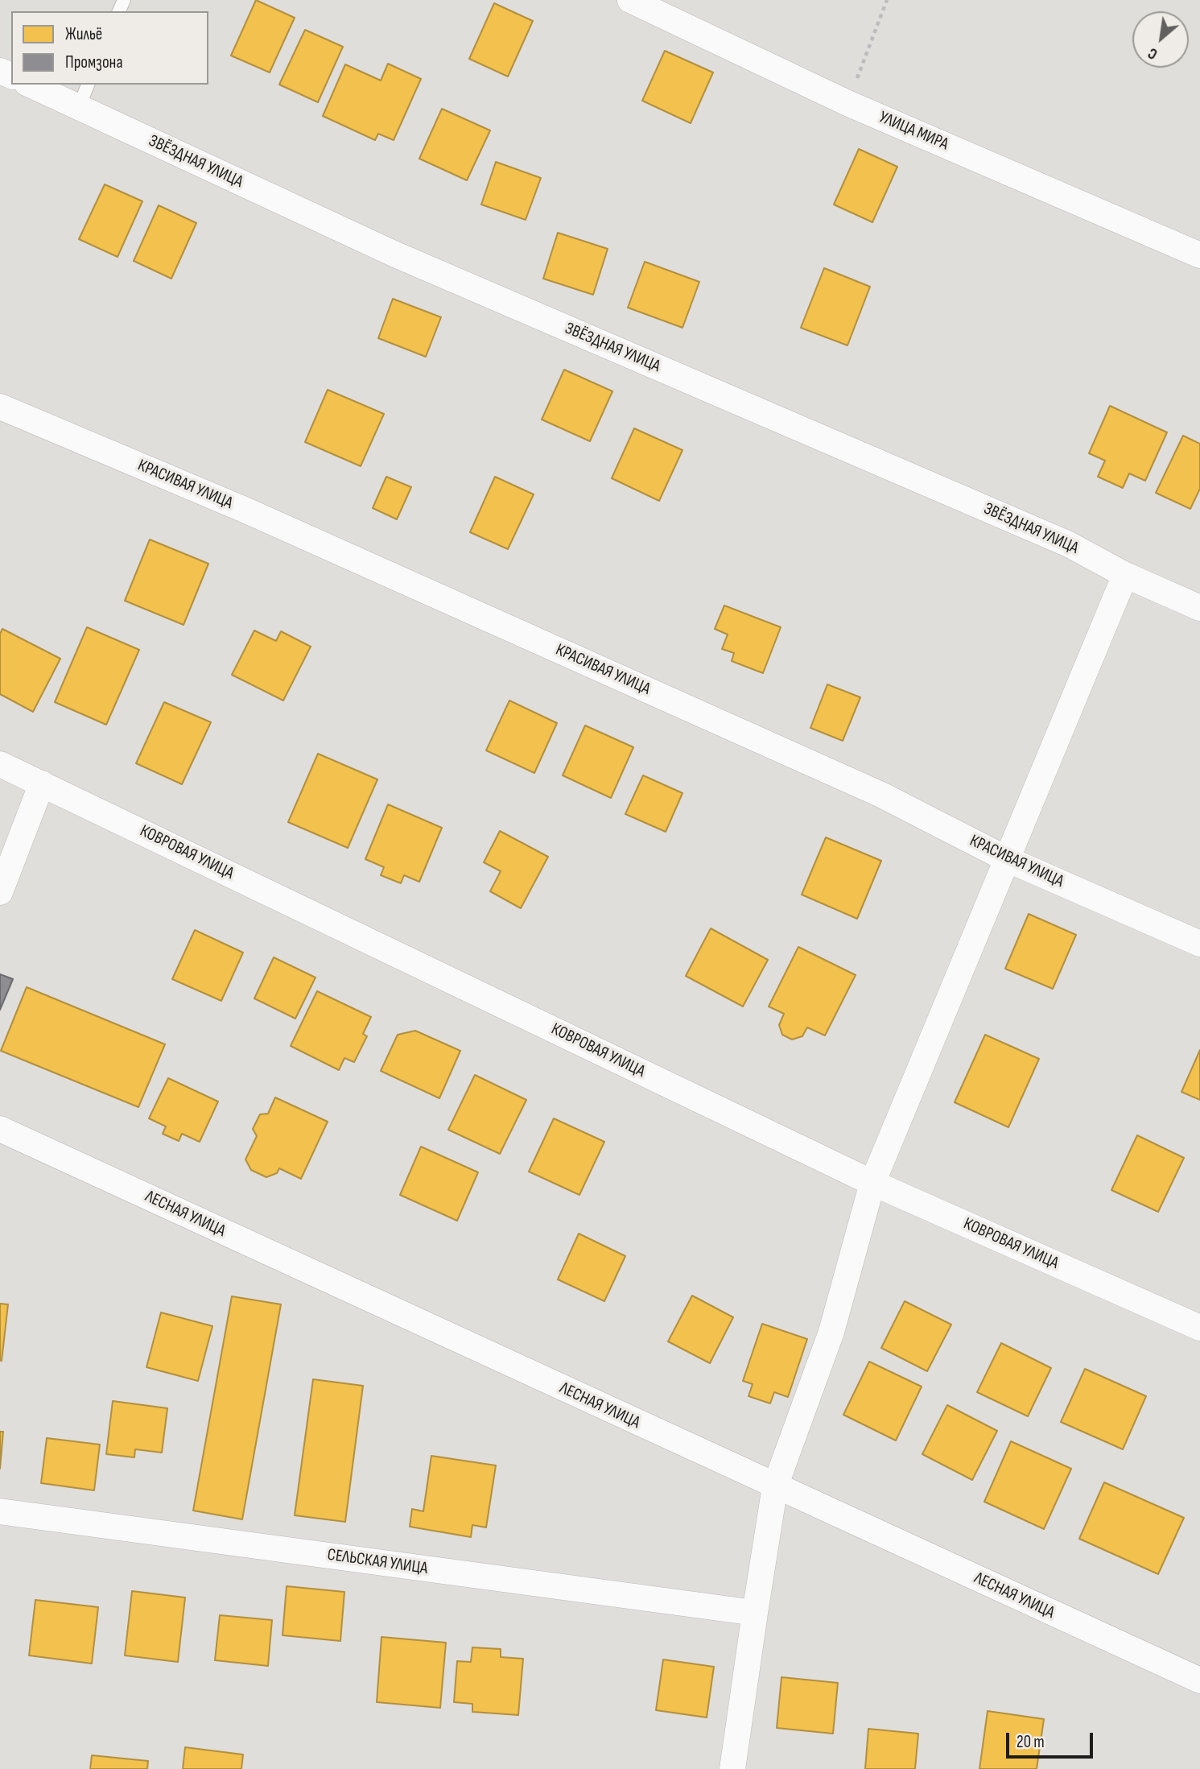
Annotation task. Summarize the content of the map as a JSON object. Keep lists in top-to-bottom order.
{
  "streets": {
    "street": [
      "УЛИЦА МИРА",
      "ЗВЁЗДНАЯ УЛИЦА",
      "КРАСИВАЯ УЛИЦА",
      "КОВРОВАЯ УЛИЦА",
      "ЛЕСНАЯ УЛИЦА",
      "СЕЛЬСКАЯ УЛИЦА"
    ]
  },
  "legend": ["Жильё", "Промзона"],
  "scale_bar": "20 m",
  "north": "bottom left"
}
